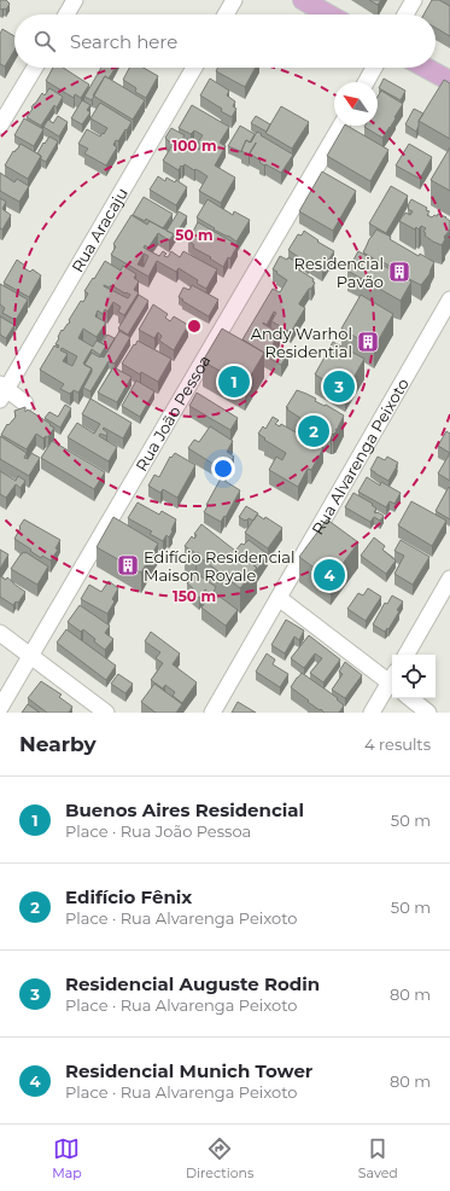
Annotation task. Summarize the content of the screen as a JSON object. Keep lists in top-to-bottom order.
{
  "streets": {
    "street": ["Rua Aracaju", "Rua João Pessoa", "Rua Alvarenga Peixoto"]
  },
  "places": {
    "building": ["Residencial Pavão", "Andy Warhol Residential", "Edifício Residencial Maison Royale"]
  },
  "north": "top left",
  "page": {
    "search": "Search here",
    "pins": [
      "1",
      "3",
      "2",
      "4"
    ],
    "heading": ["Nearby", "4 results"],
    "list": [
      {
        "mark": "1",
        "name": "Buenos Aires Residencial",
        "note": "Place · Rua João Pessoa",
        "value": "50 m"
      },
      {
        "mark": "2",
        "name": "Edifício Fênix",
        "note": "Place · Rua Alvarenga Peixoto",
        "value": "50 m"
      },
      {
        "mark": "3",
        "name": "Residencial Auguste Rodin",
        "note": "Place · Rua Alvarenga Peixoto",
        "value": "80 m"
      },
      {
        "mark": "4",
        "name": "Residencial Munich Tower",
        "note": "Place · Rua Alvarenga Peixoto",
        "value": "80 m"
      }
    ],
    "nav": ["Map", "Directions", "Saved"]
  },
  "rings": ["100 m", "50 m", "150 m"]
}
